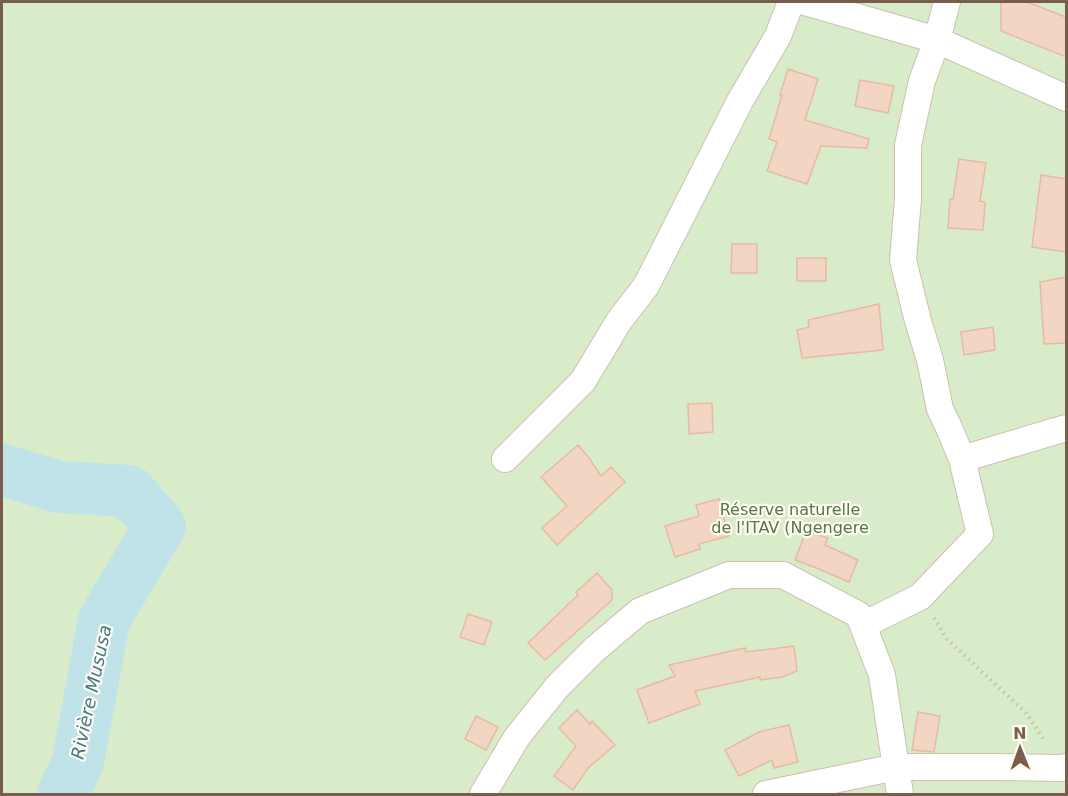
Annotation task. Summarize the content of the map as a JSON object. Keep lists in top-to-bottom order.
{
  "water": ["Rivière Mususa"],
  "parks": ["Réserve naturelle de l'ITAV (Ngengere"],
  "north": "top"
}
